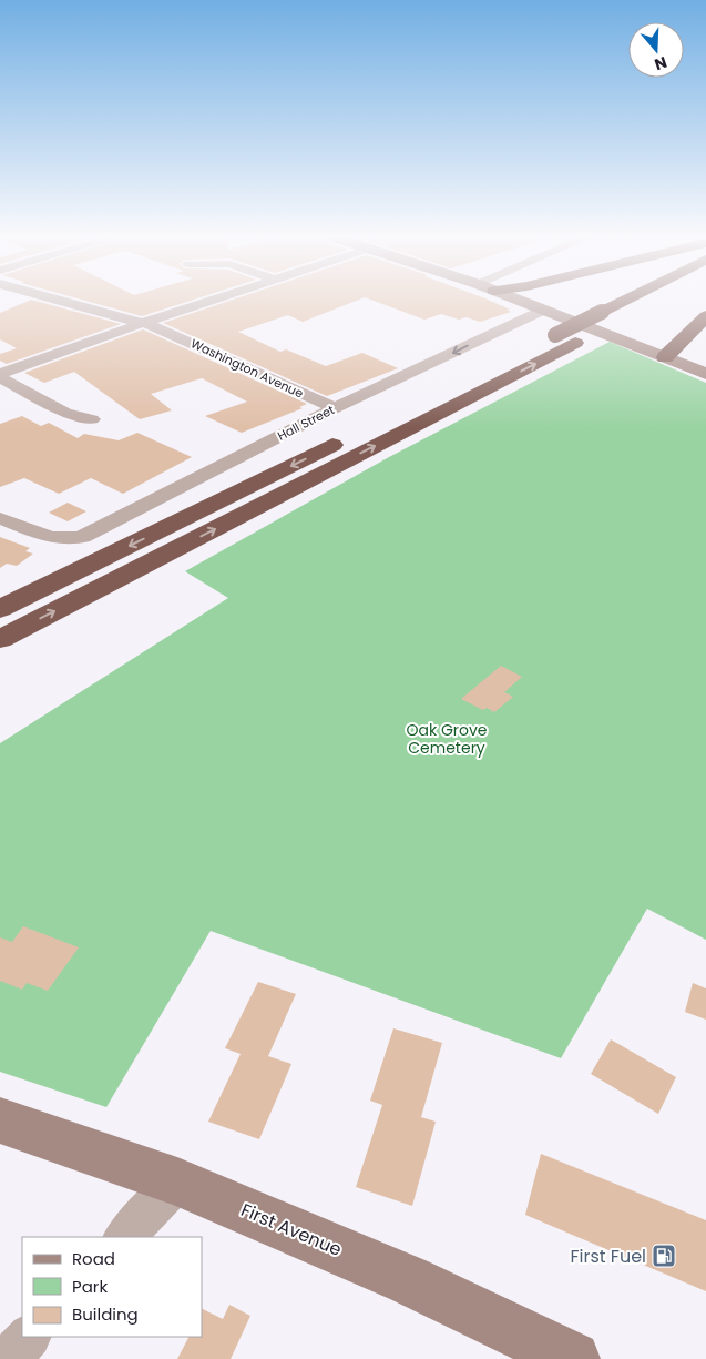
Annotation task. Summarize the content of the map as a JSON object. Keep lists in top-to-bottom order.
{
  "streets": {
    "main road": ["First Avenue"],
    "street": ["Washington Avenue", "Hall Street"]
  },
  "crossings": [
    ["Washington Avenue", "Hall Street"]
  ],
  "one_way": ["Hall Street"],
  "parks": ["Oak Grove Cemetery"],
  "places": {
    "fuel station": ["First Fuel"]
  },
  "legend": ["Road", "Park", "Building"],
  "north": "bottom"
}
